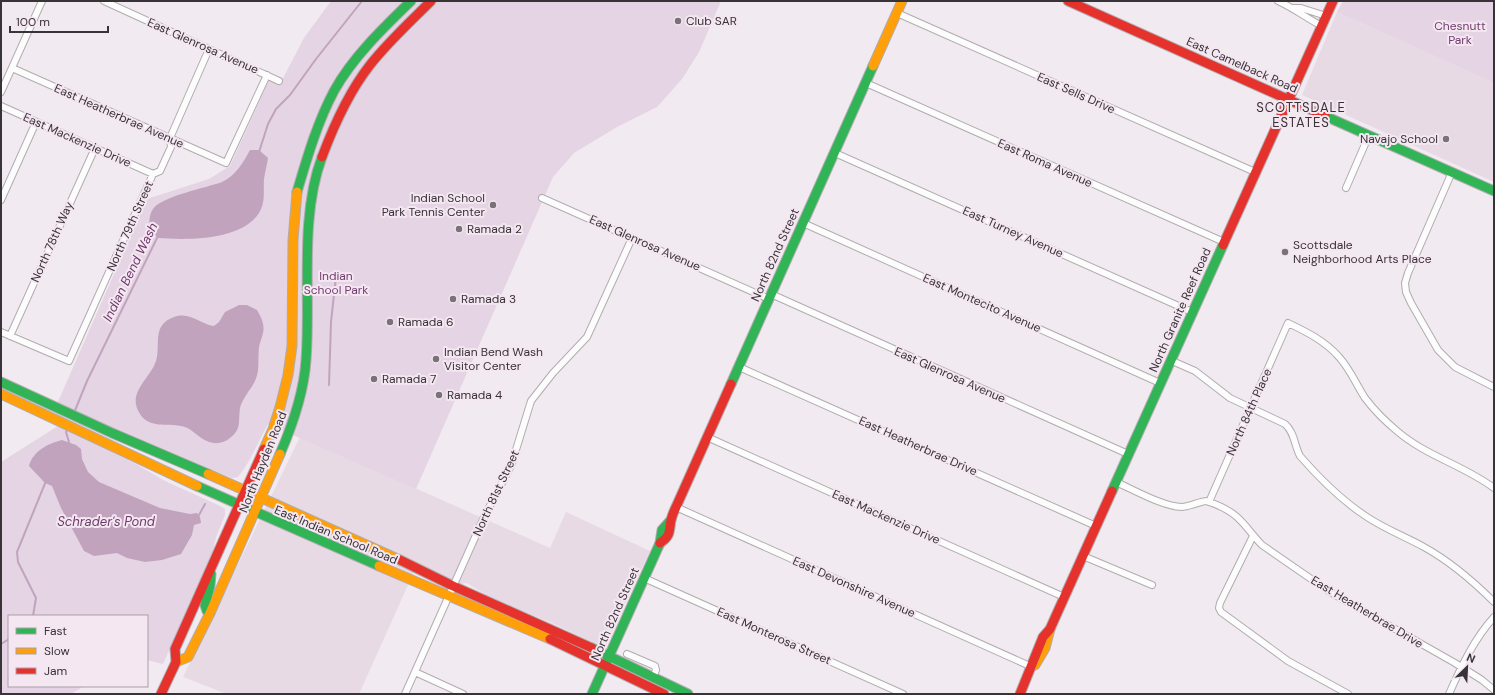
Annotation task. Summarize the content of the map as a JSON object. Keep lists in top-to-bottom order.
{
  "streets": {
    "main road": [
      "East Camelback Road",
      "North 82nd Street",
      "North Granite Reef Road",
      "North Hayden Road",
      "East Indian School Road"
    ],
    "street": [
      "East Glenrosa Avenue",
      "East Sells Drive",
      "East Heatherbrae Avenue",
      "East Mackenzie Drive",
      "East Roma Avenue",
      "North 79th Street",
      "East Turney Avenue",
      "North 78th Way",
      "East Montecito Avenue",
      "North 84th Place",
      "East Heatherbrae Drive",
      "North 81st Street",
      "East Devonshire Avenue",
      "East Monterosa Street"
    ]
  },
  "crossings": [
    ["East Glenrosa Avenue", "East Heatherbrae Avenue"],
    ["East Glenrosa Avenue", "North 79th Street"],
    ["East Glenrosa Avenue", "North 82nd Street"],
    ["East Glenrosa Avenue", "North Granite Reef Road"],
    ["East Glenrosa Avenue", "North 81st Street"],
    ["East Camelback Road", "North Granite Reef Road"],
    ["East Sells Drive", "North 82nd Street"],
    ["East Sells Drive", "North Granite Reef Road"],
    ["East Heatherbrae Avenue", "North 79th Street"],
    ["East Mackenzie Drive", "North 79th Street"],
    ["East Mackenzie Drive", "North 78th Way"],
    ["East Mackenzie Drive", "North 82nd Street"],
    ["East Mackenzie Drive", "North Granite Reef Road"],
    ["East Roma Avenue", "North 82nd Street"],
    ["East Roma Avenue", "North Granite Reef Road"],
    ["North 79th Street", "North 78th Way"],
    ["East Turney Avenue", "North 82nd Street"],
    ["East Turney Avenue", "North Granite Reef Road"],
    ["North 82nd Street", "East Montecito Avenue"],
    ["North 82nd Street", "East Heatherbrae Drive"],
    ["North 82nd Street", "East Indian School Road"],
    ["North 82nd Street", "East Devonshire Avenue"],
    ["North 82nd Street", "East Monterosa Street"],
    ["East Montecito Avenue", "North Granite Reef Road"],
    ["North Granite Reef Road", "East Heatherbrae Drive"],
    ["North Granite Reef Road", "East Devonshire Avenue"],
    ["North 84th Place", "East Heatherbrae Drive"],
    ["North Hayden Road", "East Indian School Road"],
    ["North 81st Street", "East Indian School Road"]
  ],
  "districts": ["SCOTTSDALE ESTATES"],
  "water": ["Indian Bend Wash", "Schrader's Pond"],
  "parks": ["Chesnutt Park", "Indian School Park"],
  "places": [
    "Club SAR",
    "Navajo School",
    "Indian School Park Tennis Center",
    "Ramada 2",
    "Scottsdale Neighborhood Arts Place",
    "Ramada 3",
    "Ramada 6",
    "Indian Bend Wash Visitor Center",
    "Ramada 7",
    "Ramada 4"
  ],
  "legend": ["Fast", "Slow", "Jam"],
  "scale_bar": "100 m",
  "north": "top right"
}
